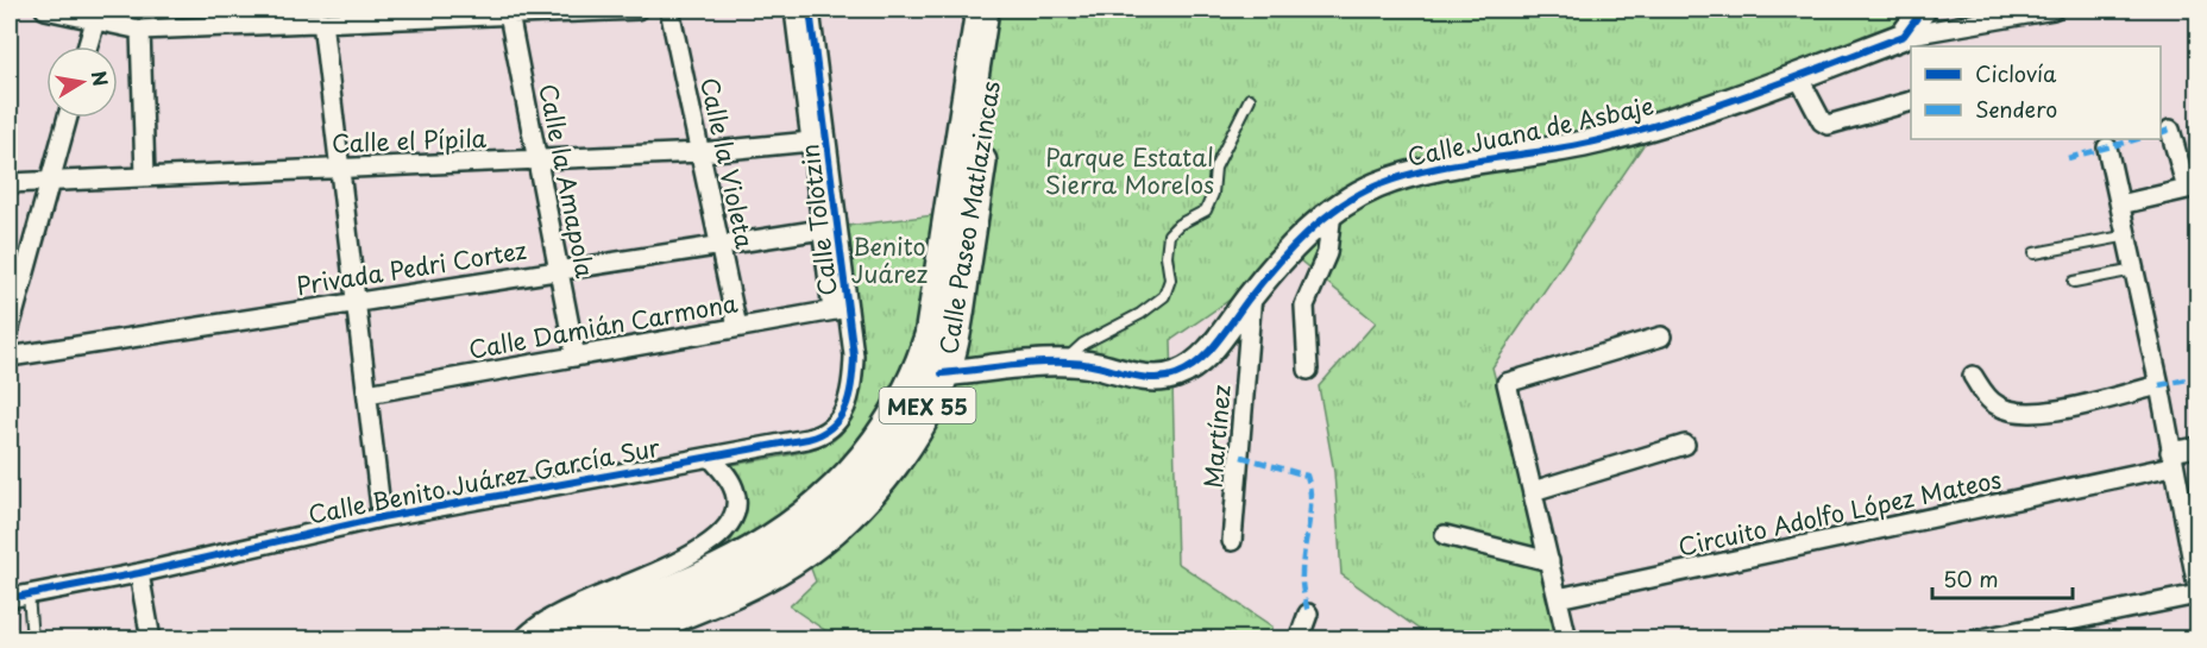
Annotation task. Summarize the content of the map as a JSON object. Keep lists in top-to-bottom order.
{
  "streets": {
    "highway": ["Calle Paseo Matlazincas", "MEX 55"],
    "street": [
      "Calle Juana de Asbaje",
      "Calle el Pípila",
      "Calle la Violeta",
      "Calle la Amapola",
      "Calle Tolotzin",
      "Privada Pedri Cortez",
      "Calle Damián Carmona",
      "Martínez",
      "Calle Benito Juárez García Sur",
      "Circuito Adolfo López Mateos"
    ]
  },
  "crossings": [
    ["Calle Juana de Asbaje", "Calle Paseo Matlazincas"],
    ["Calle Juana de Asbaje", "Martínez"],
    ["Calle el Pípila", "Calle la Violeta"],
    ["Calle el Pípila", "Calle la Amapola"],
    ["Calle el Pípila", "Calle Tolotzin"],
    ["Calle la Violeta", "Privada Pedri Cortez"],
    ["Calle la Violeta", "Calle Damián Carmona"],
    ["Calle la Amapola", "Privada Pedri Cortez"],
    ["Calle la Amapola", "Calle Damián Carmona"],
    ["Calle Tolotzin", "Privada Pedri Cortez"],
    ["Calle Tolotzin", "Calle Damián Carmona"],
    ["Calle Tolotzin", "Calle Benito Juárez García Sur"]
  ],
  "parks": ["Parque Estatal Sierra Morelos", "Benito Juárez"],
  "legend": ["Ciclovía", "Sendero"],
  "scale_bar": "50 m",
  "north": "right"
}
